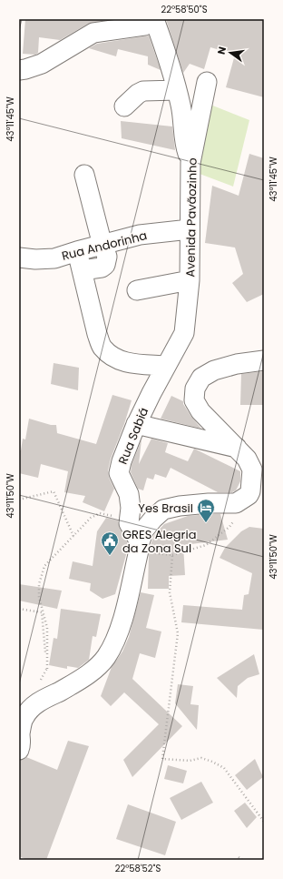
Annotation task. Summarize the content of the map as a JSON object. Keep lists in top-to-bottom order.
{
  "streets": {
    "street": ["Avenida Pavãozinho", "Rua Andorinha", "Rua Sabiá"]
  },
  "crossings": [
    ["Avenida Pavãozinho", "Rua Andorinha"],
    ["Avenida Pavãozinho", "Rua Sabiá"]
  ],
  "places": {
    "hotel": ["Yes Brasil"],
    "public building": ["GRES Alegria da Zona Sul"]
  },
  "north": "left",
  "coordinates": [
    "22°58'50\"S",
    "43°11'45\"W",
    "43°11'50\"W",
    "22°58'52\"S"
  ]
}
